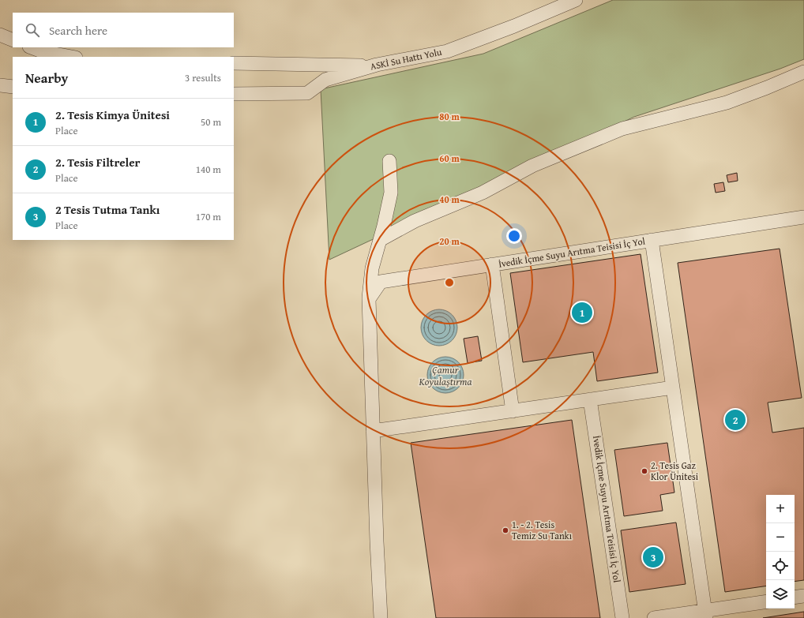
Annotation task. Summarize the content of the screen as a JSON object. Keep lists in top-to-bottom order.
{
  "streets": {
    "street": ["ASKİ Su Hattı Yolu", "İvedik İçme Suyu Arıtma Teisisi İç Yol"]
  },
  "water": ["Çamur Koyulaştırma"],
  "places": ["2. Tesis Gaz Klor Ünitesi", "1. - 2. Tesis Temiz Su Tankı"],
  "page": {
    "search": "Search here",
    "heading": ["Nearby", "3 results"],
    "list": [
      {
        "mark": "1",
        "name": "2. Tesis Kimya Ünitesi",
        "note": "Place",
        "value": "50 m"
      },
      {
        "mark": "2",
        "name": "2. Tesis Filtreler",
        "note": "Place",
        "value": "140 m"
      },
      {
        "mark": "3",
        "name": "2 Tesis Tutma Tankı",
        "note": "Place",
        "value": "170 m"
      }
    ],
    "pins": ["1", "2", "3"],
    "map_buttons": ["+", "−"]
  },
  "rings": [
    "80 m",
    "60 m",
    "40 m",
    "20 m"
  ]
}
